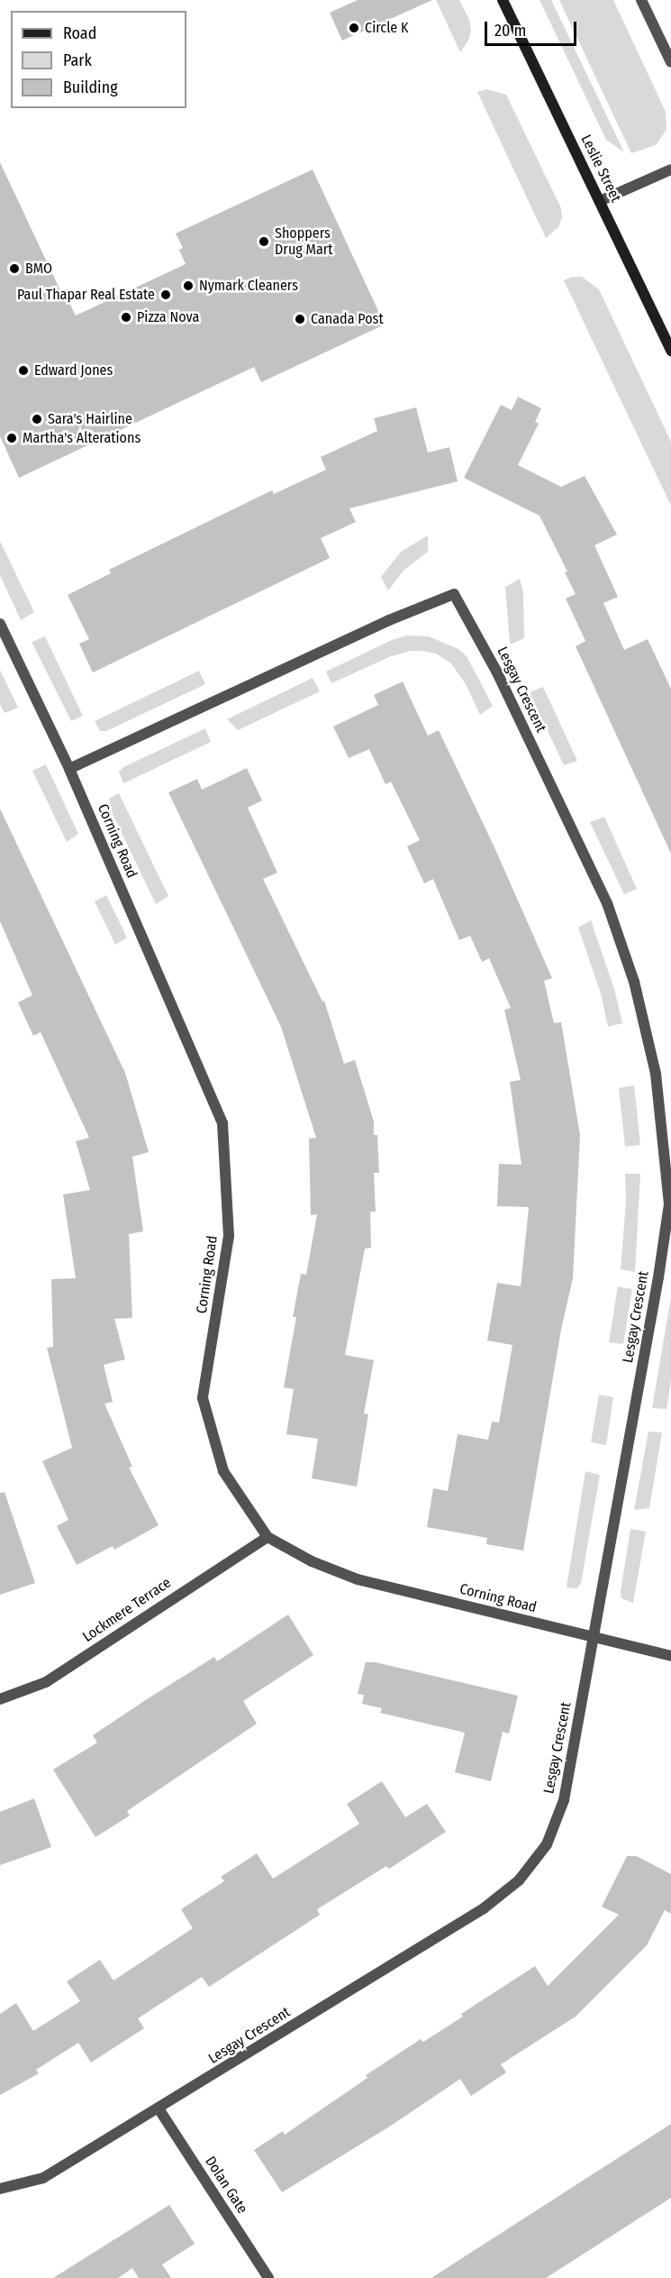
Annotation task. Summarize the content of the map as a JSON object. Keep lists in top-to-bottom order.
{
  "streets": {
    "main road": ["Leslie Street"],
    "street": [
      "Lesgay Crescent",
      "Corning Road",
      "Lockmere Terrace",
      "Dolan Gate"
    ]
  },
  "crossings": [
    ["Lesgay Crescent", "Corning Road"],
    ["Lesgay Crescent", "Dolan Gate"],
    ["Corning Road", "Lockmere Terrace"]
  ],
  "places": [
    "Circle K",
    "Shoppers Drug Mart",
    "BMO",
    "Nymark Cleaners",
    "Paul Thapar Real Estate",
    "Pizza Nova",
    "Canada Post",
    "Edward Jones",
    "Sara's Hairline",
    "Martha's Alterations"
  ],
  "legend": ["Road", "Park", "Building"],
  "scale_bar": "20 m"
}
